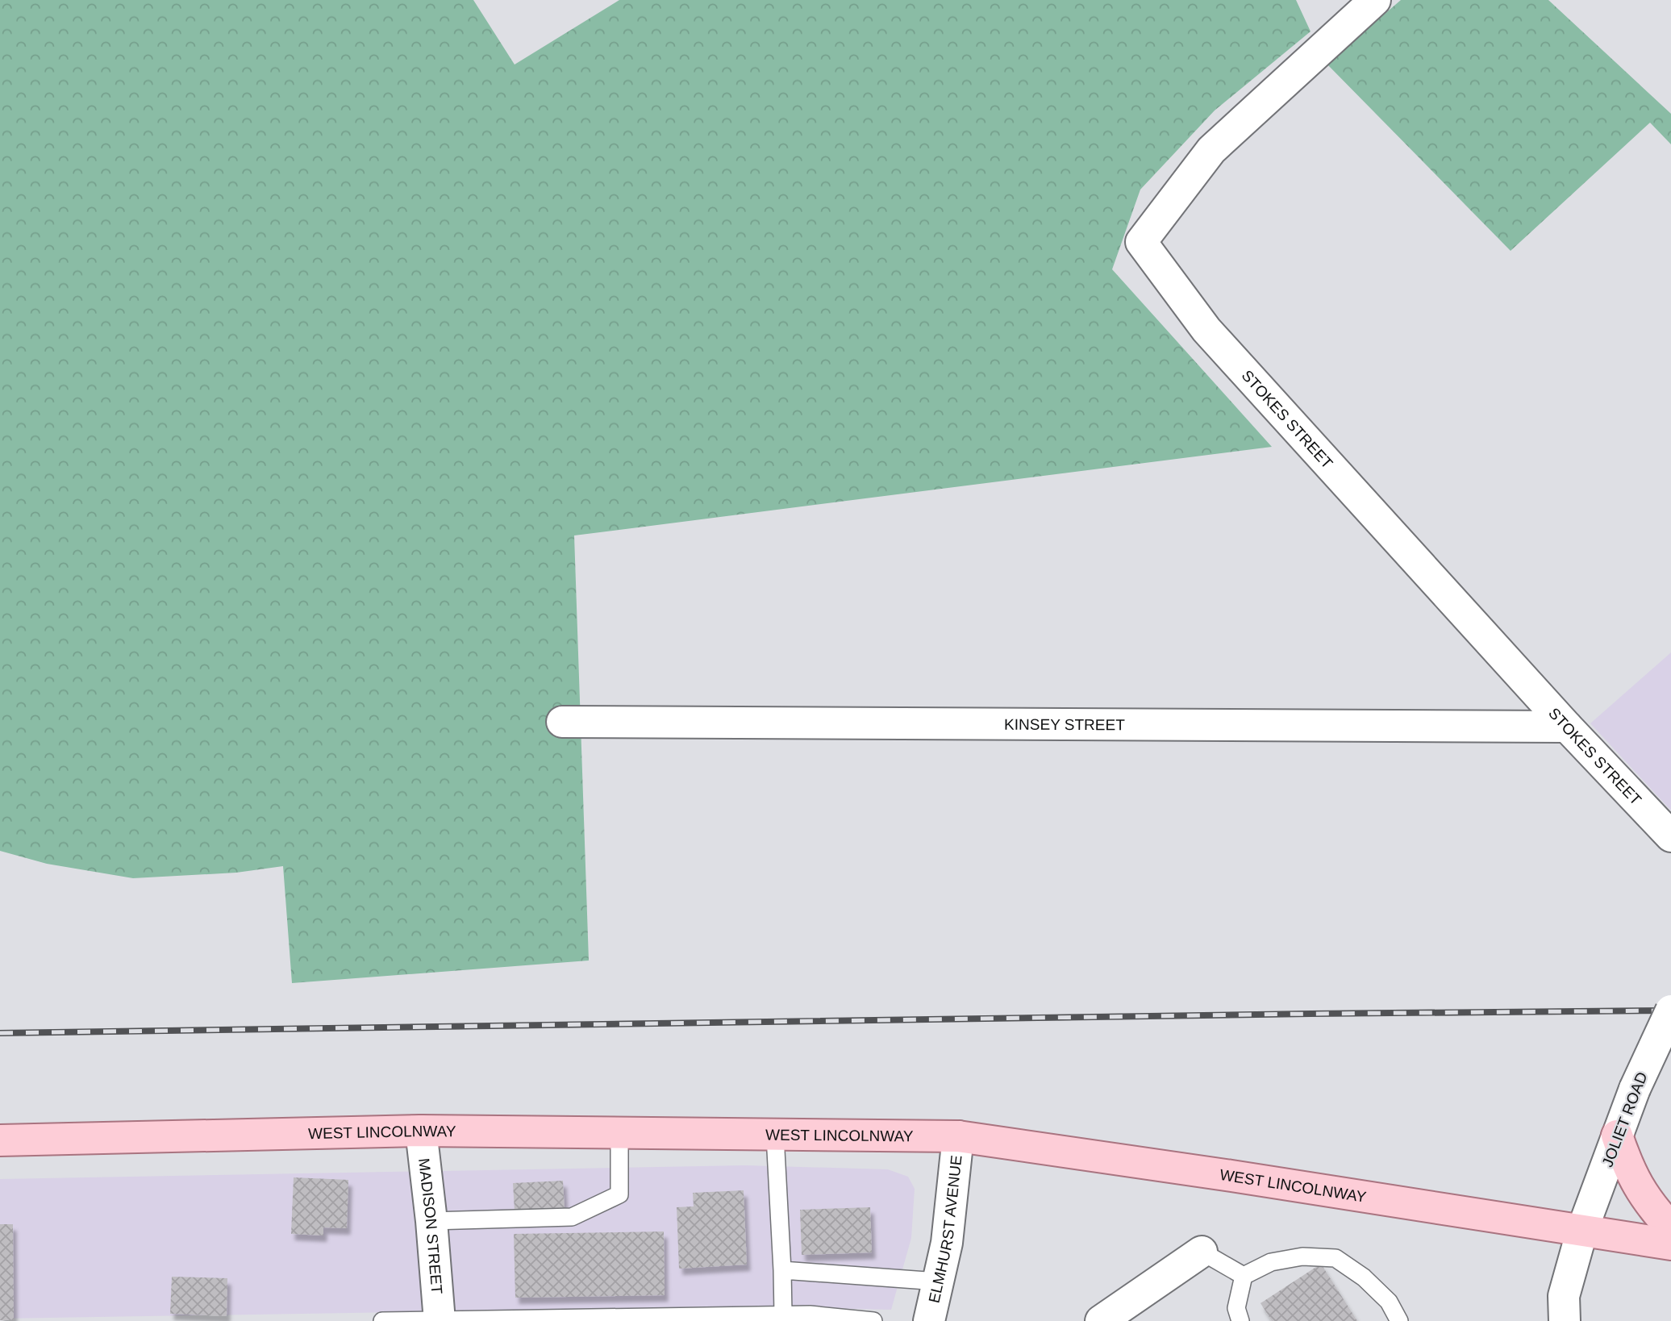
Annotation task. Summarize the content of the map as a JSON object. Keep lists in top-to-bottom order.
{
  "streets": {
    "main road": ["WEST LINCOLNWAY"],
    "street": [
      "STOKES STREET",
      "KINSEY STREET",
      "JOLIET ROAD",
      "MADISON STREET",
      "ELMHURST AVENUE"
    ]
  },
  "crossings": [
    ["STOKES STREET", "KINSEY STREET"],
    ["JOLIET ROAD", "WEST LINCOLNWAY"],
    ["WEST LINCOLNWAY", "MADISON STREET"],
    ["WEST LINCOLNWAY", "ELMHURST AVENUE"]
  ]
}
